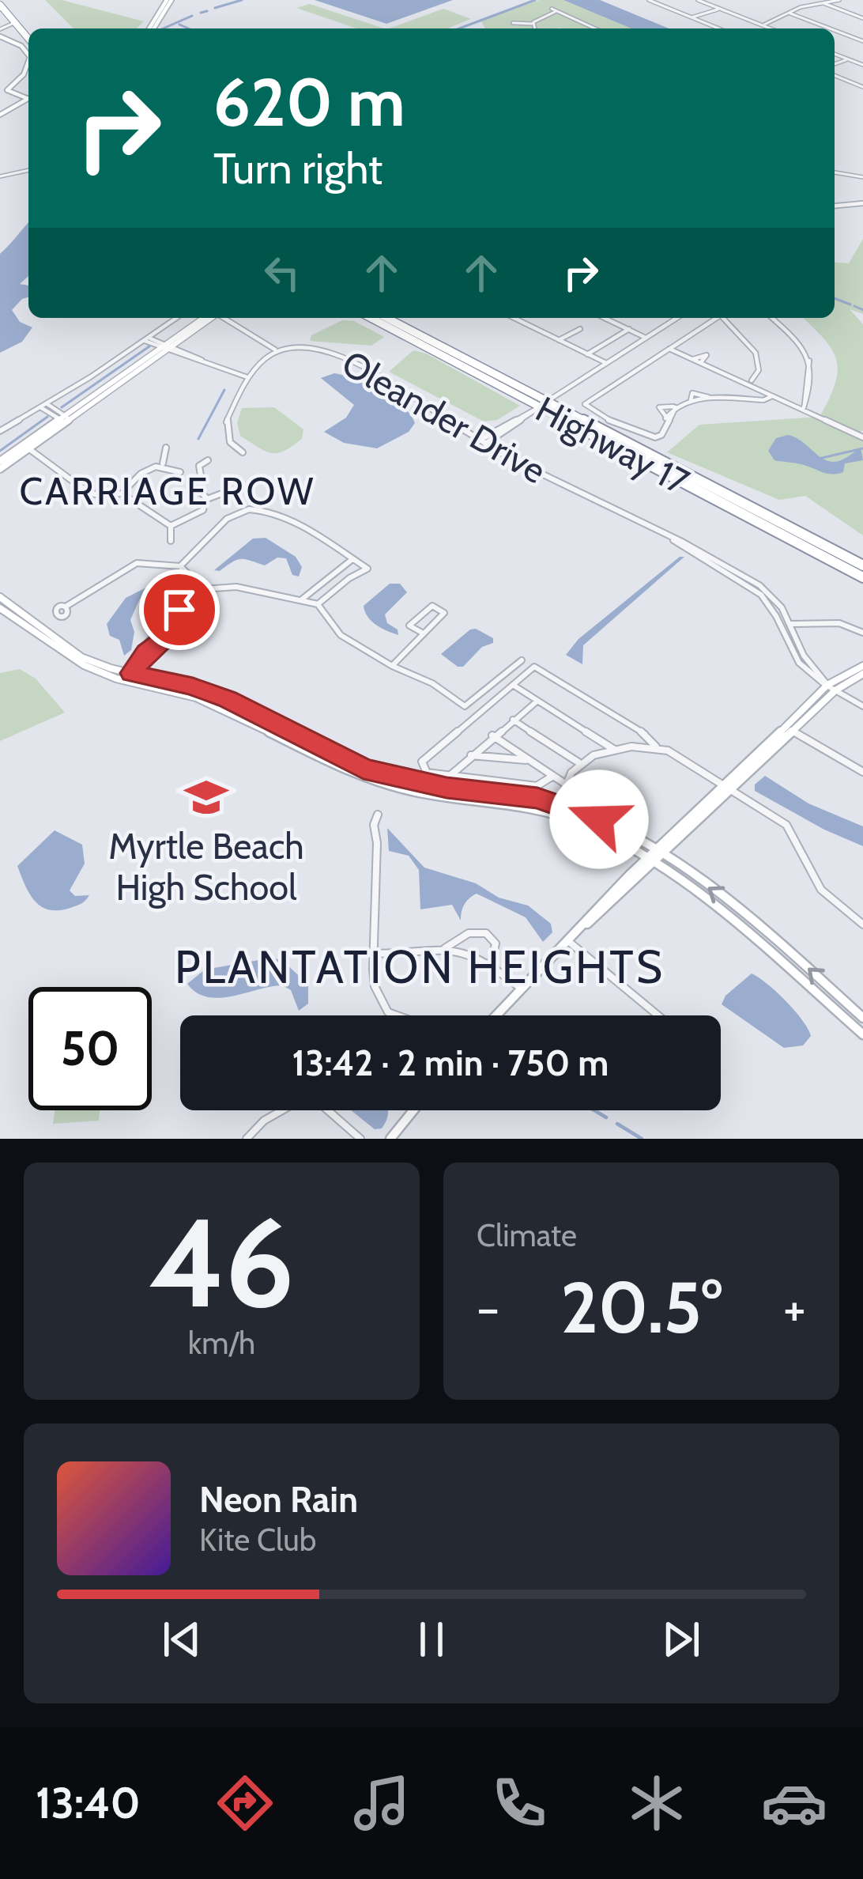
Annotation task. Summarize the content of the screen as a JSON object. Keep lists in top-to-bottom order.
{
  "streets": {
    "highway": ["Highway 17"],
    "street": ["Oleander Drive"]
  },
  "districts": ["CARRIAGE ROW", "PLANTATION HEIGHTS"],
  "places": {
    "school or university": ["Myrtle Beach High School"]
  },
  "page": {
    "turn": ["620 m", "Turn right"],
    "limit": "50",
    "trip": "13:42 · 2 min · 750 m",
    "tile": [
      ["46", "km/h"],
      "Climate"
    ],
    "heat": ["−", "20.5°", "+"],
    "song": ["Neon Rain", "Kite Club"],
    "tabs": "13:40"
  }
}
